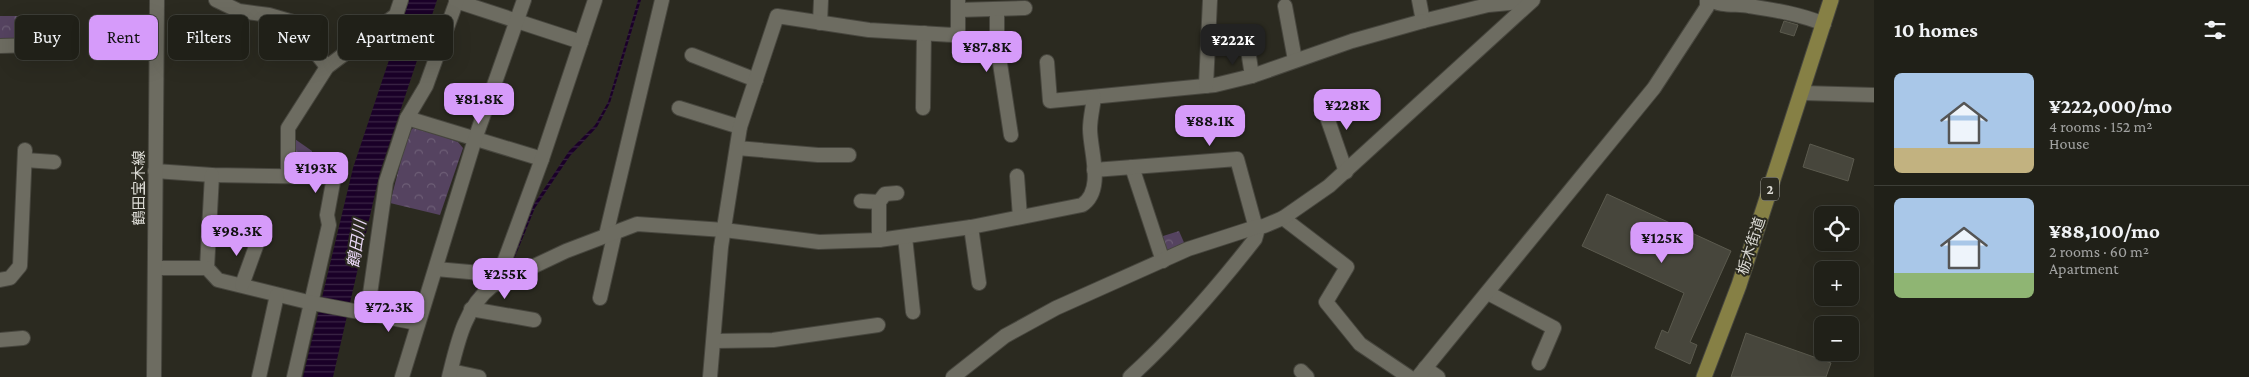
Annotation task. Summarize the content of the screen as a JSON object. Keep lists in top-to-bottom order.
{
  "streets": {
    "main road": ["2", "栃木街道"],
    "street": ["鶴田宝木線"]
  },
  "water": ["鶴田川"],
  "page": {
    "heading": "10 homes",
    "chip": [
      "Buy",
      "Rent",
      "Filters",
      "New",
      "Apartment"
    ],
    "price": [
      "¥222K",
      "¥87.8K",
      "¥81.8K",
      "¥228K",
      "¥88.1K",
      "¥193K",
      "¥98.3K",
      "¥125K",
      "¥255K",
      "¥72.3K"
    ],
    "list": [
      {
        "name": "¥222,000/mo",
        "note": "4 rooms · 152 m² · House"
      },
      {
        "name": "¥88,100/mo",
        "note": "2 rooms · 60 m² · Apartment"
      }
    ],
    "map_buttons": ["+", "−"]
  }
}
